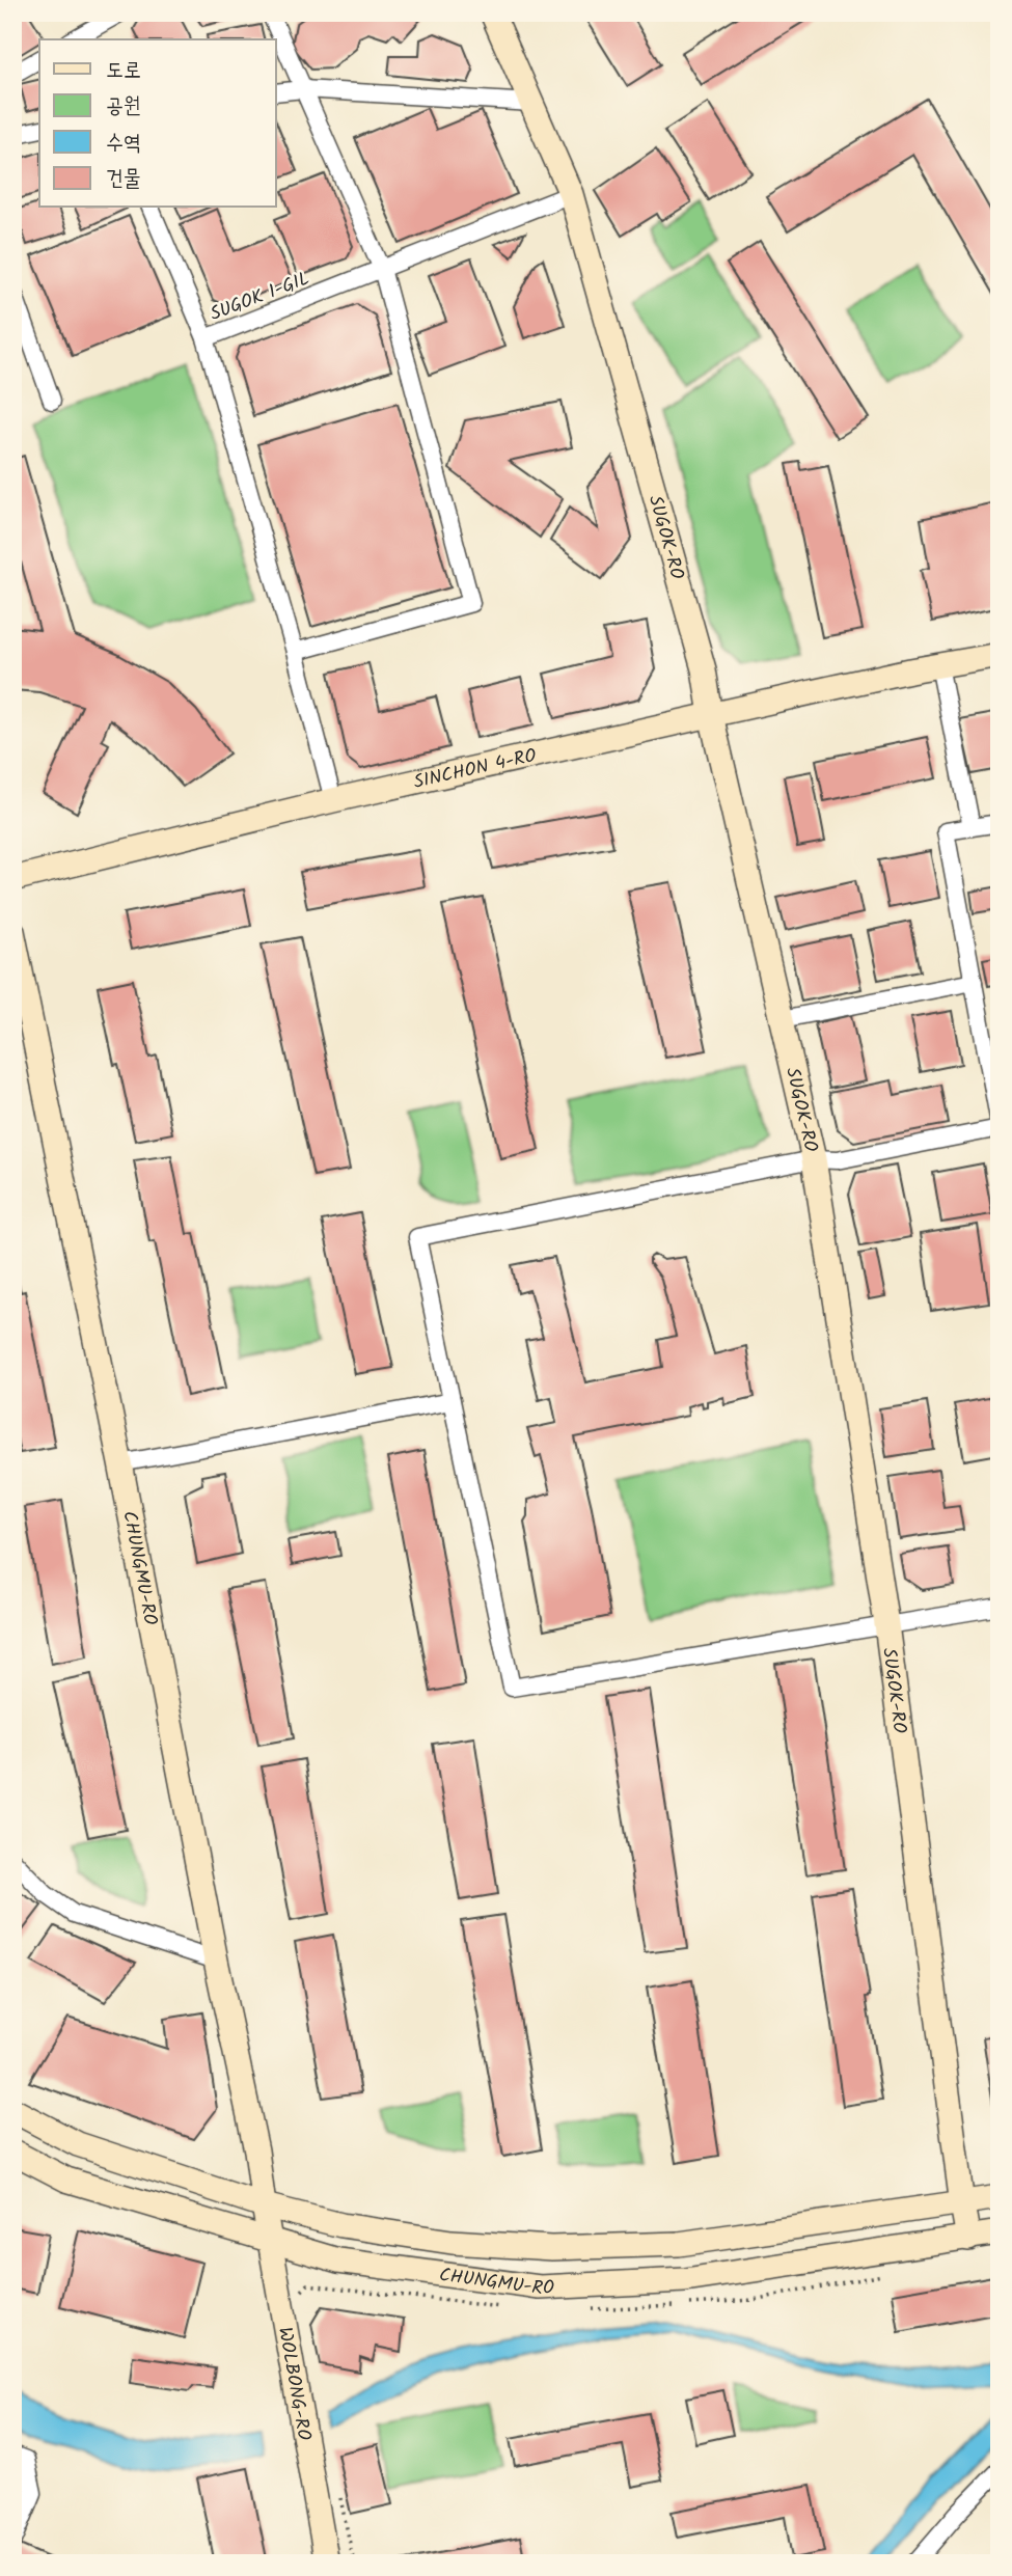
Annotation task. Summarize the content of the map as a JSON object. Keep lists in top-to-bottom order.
{
  "streets": {
    "street": [
      "SUGOK 1-GIL",
      "SUGOK-RO",
      "SINCHON 4-RO",
      "CHUNGMU-RO",
      "WOLBONG-RO"
    ]
  },
  "crossings": [
    ["SUGOK 1-GIL", "SUGOK-RO"],
    ["SUGOK-RO", "SINCHON 4-RO"],
    ["SUGOK-RO", "CHUNGMU-RO"],
    ["CHUNGMU-RO", "WOLBONG-RO"]
  ],
  "legend": [
    "도로",
    "공원",
    "수역",
    "건물"
  ]
}
